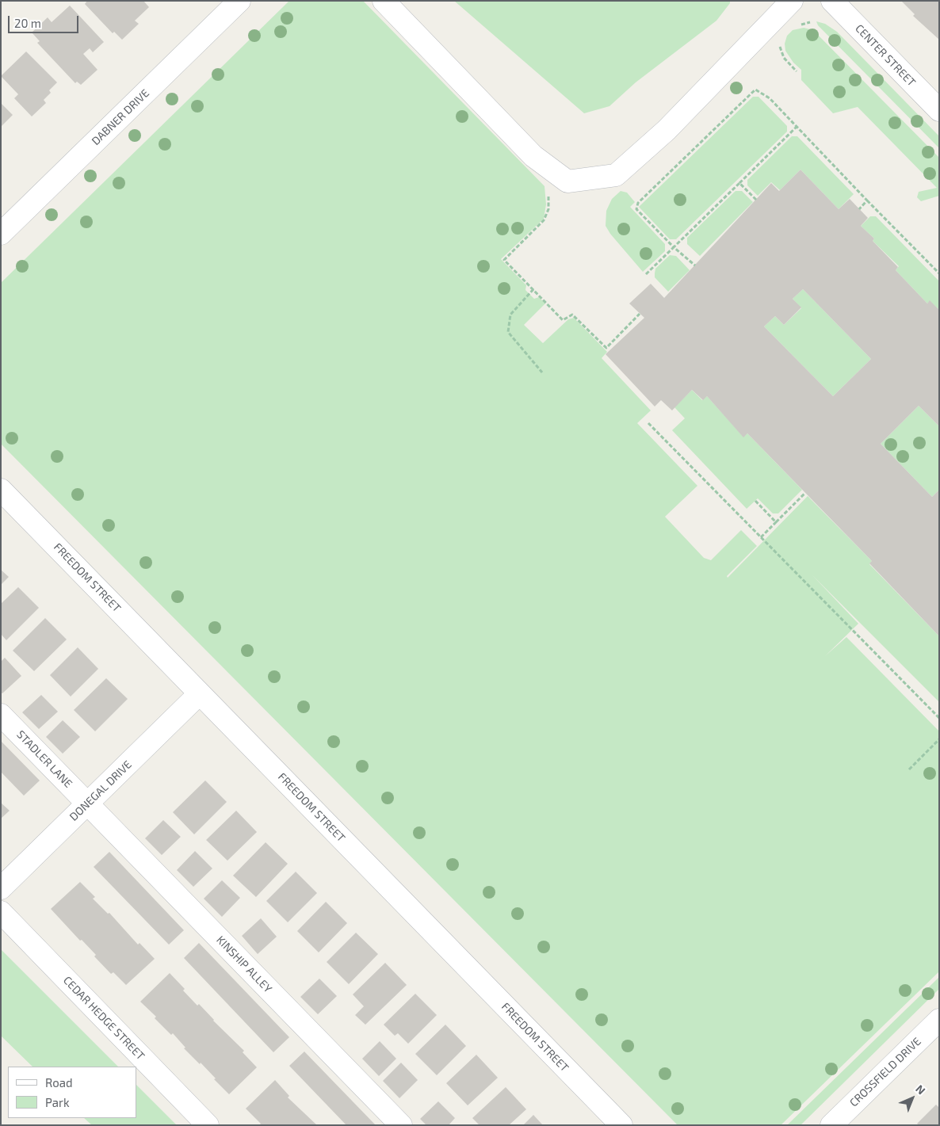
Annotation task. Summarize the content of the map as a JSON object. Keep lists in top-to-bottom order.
{
  "streets": {
    "street": [
      "CENTER STREET",
      "DABNER DRIVE",
      "FREEDOM STREET",
      "STADLER LANE",
      "DONEGAL DRIVE",
      "KINSHIP ALLEY",
      "CEDAR HEDGE STREET",
      "CROSSFIELD DRIVE"
    ]
  },
  "crossings": [
    ["FREEDOM STREET", "DONEGAL DRIVE"],
    ["STADLER LANE", "DONEGAL DRIVE"],
    ["STADLER LANE", "KINSHIP ALLEY"],
    ["DONEGAL DRIVE", "KINSHIP ALLEY"]
  ],
  "legend": ["Road", "Park"],
  "scale_bar": "20 m",
  "north": "top right"
}
